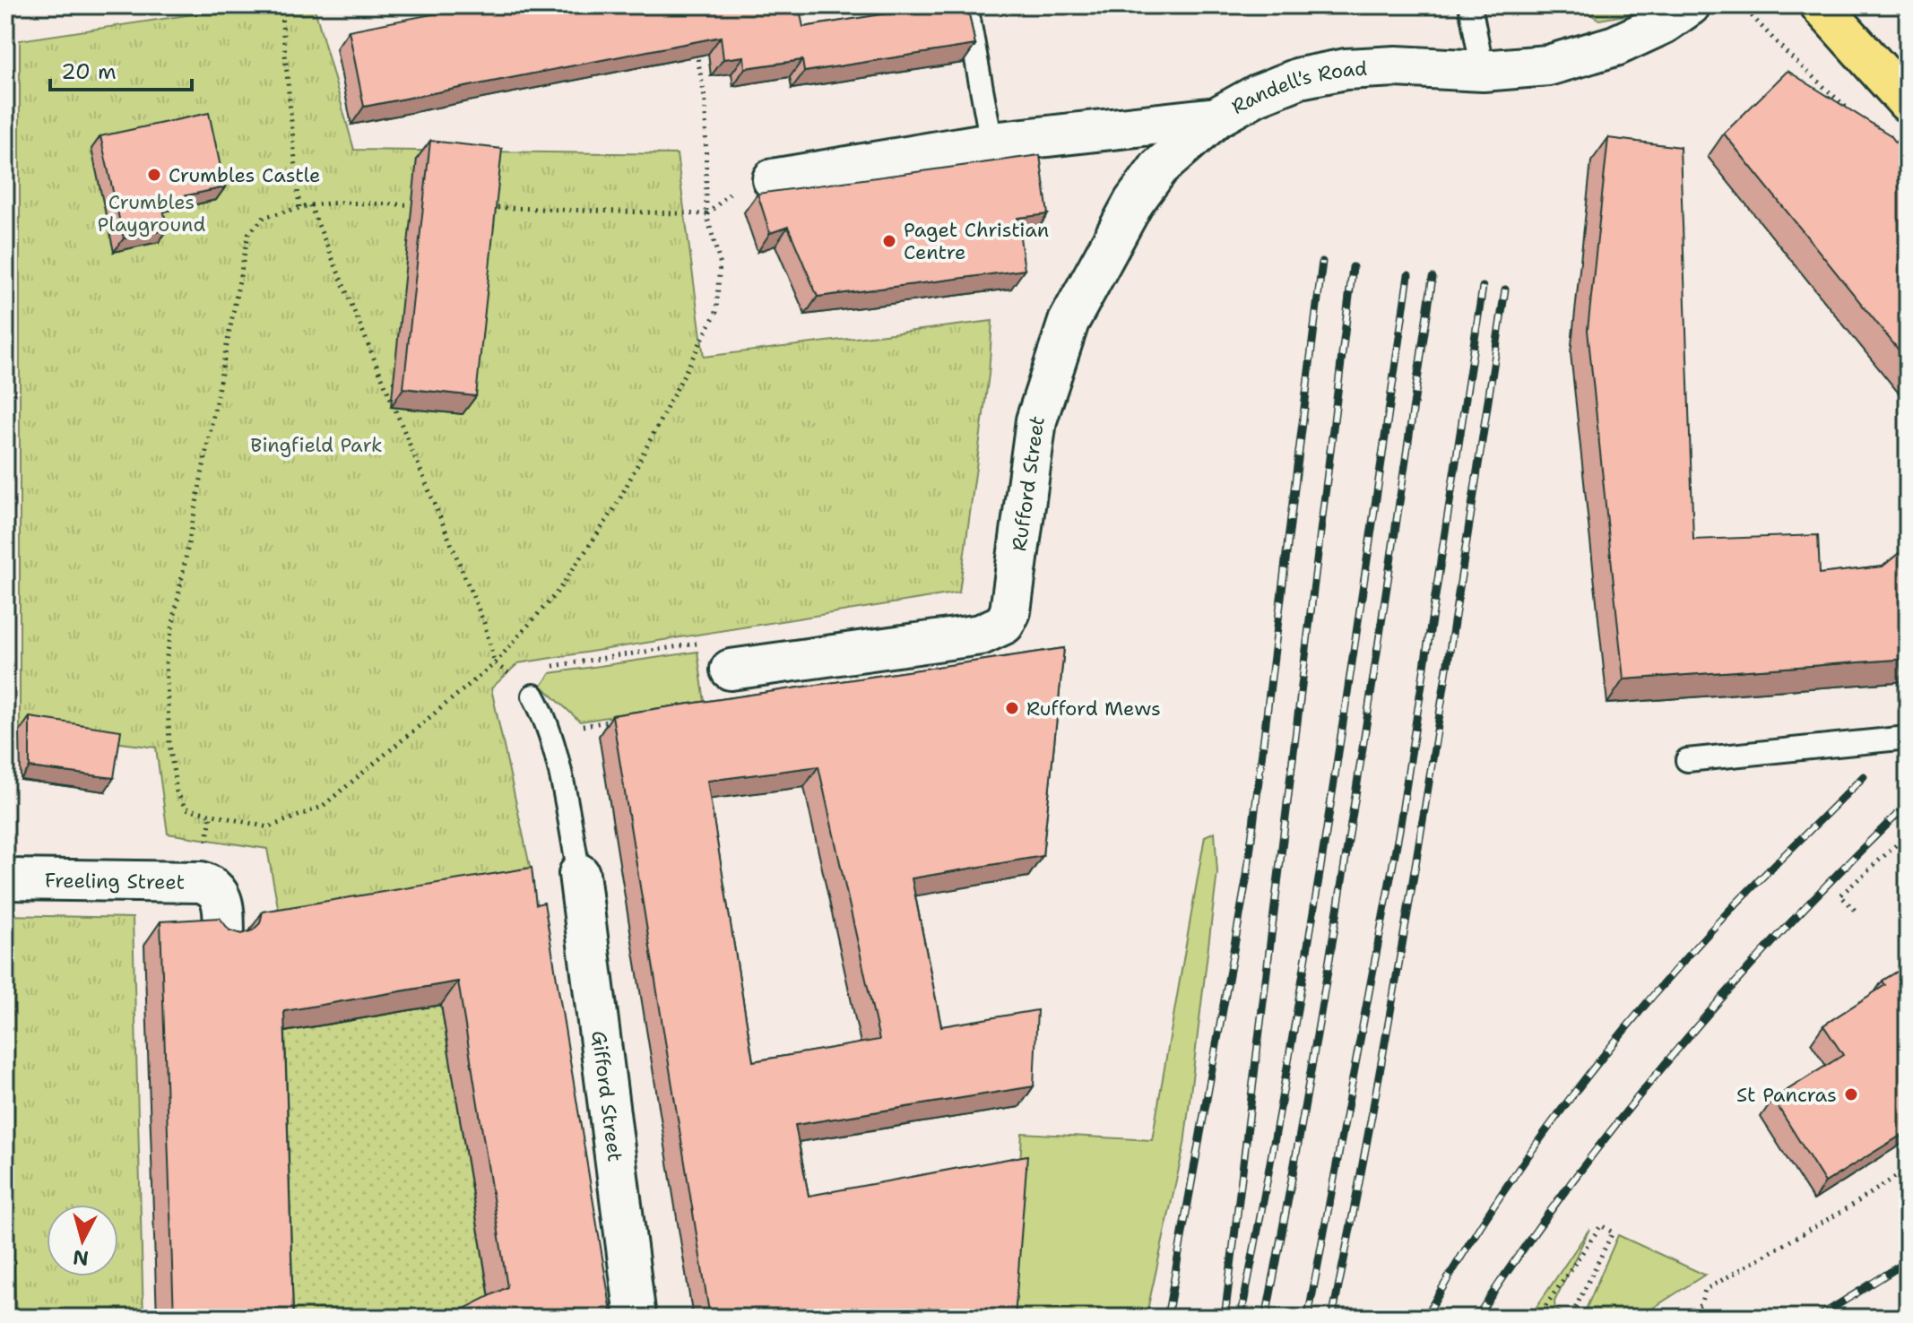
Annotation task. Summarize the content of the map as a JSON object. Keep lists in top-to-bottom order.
{
  "streets": {
    "street": [
      "Randell's Road",
      "Rufford Street",
      "Freeling Street",
      "Gifford Street"
    ]
  },
  "crossings": [
    ["Randell's Road", "Rufford Street"]
  ],
  "parks": ["Crumbles Playground", "Bingfield Park"],
  "places": [
    "Crumbles Castle",
    "Paget Christian Centre",
    "Rufford Mews",
    "St Pancras"
  ],
  "scale_bar": "20 m",
  "north": "bottom"
}
